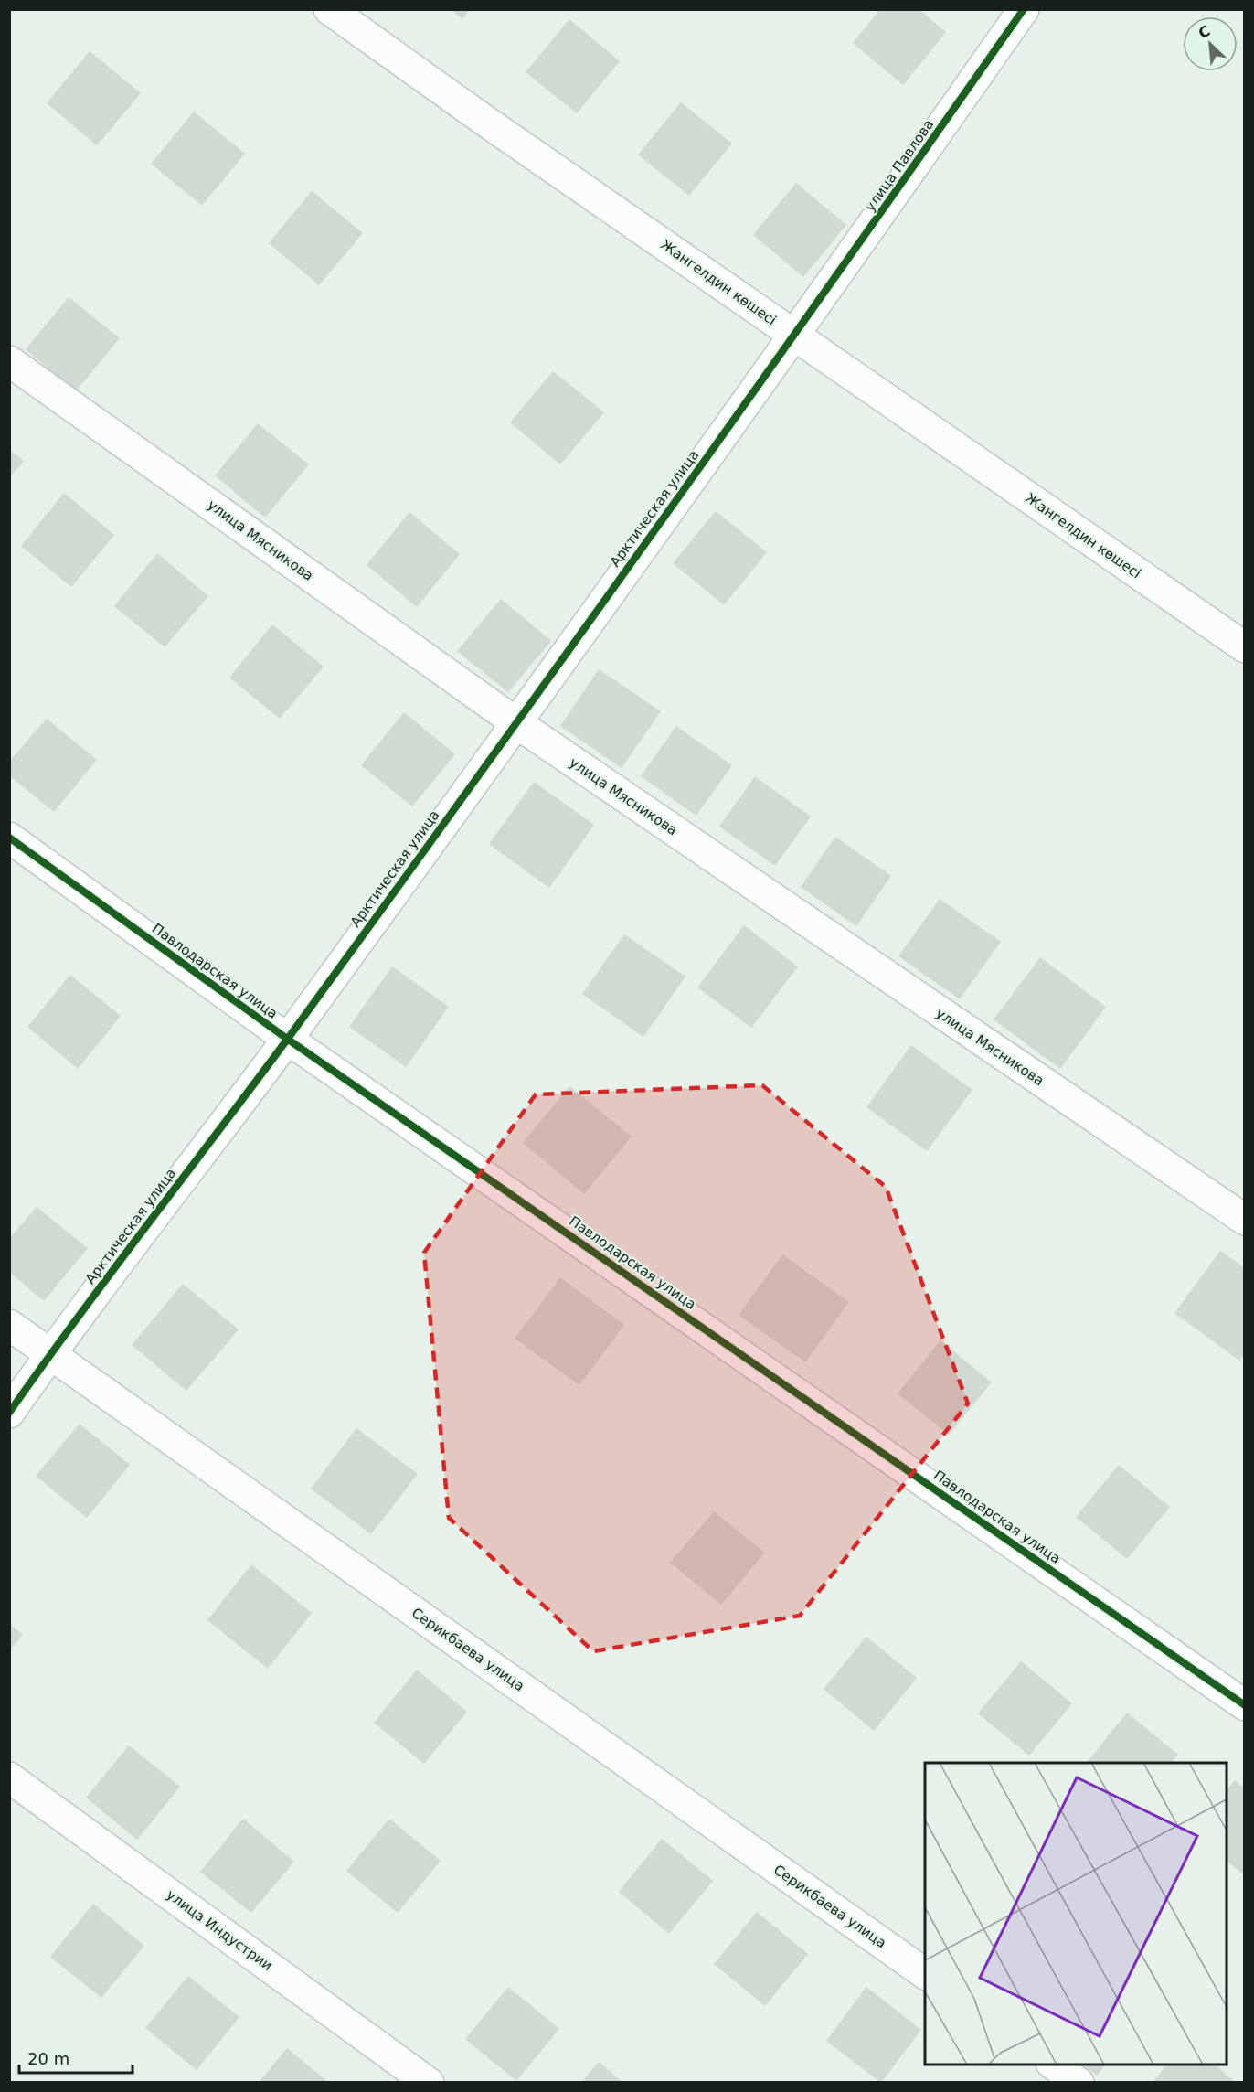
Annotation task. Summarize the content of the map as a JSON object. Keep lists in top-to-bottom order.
{
  "streets": {
    "street": [
      "улица Павлова",
      "Жангелдин көшесі",
      "Арктическая улица",
      "улица Мясникова",
      "Павлодарская улица",
      "Серикбаева улица",
      "улица Индустрии"
    ]
  },
  "crossings": [
    ["улица Павлова", "Жангелдин көшесі"],
    ["улица Павлова", "Арктическая улица"],
    ["Жангелдин көшесі", "Арктическая улица"],
    ["Арктическая улица", "улица Мясникова"],
    ["Арктическая улица", "Павлодарская улица"],
    ["Арктическая улица", "Серикбаева улица"]
  ],
  "scale_bar": "20 m",
  "north": "top left"
}
